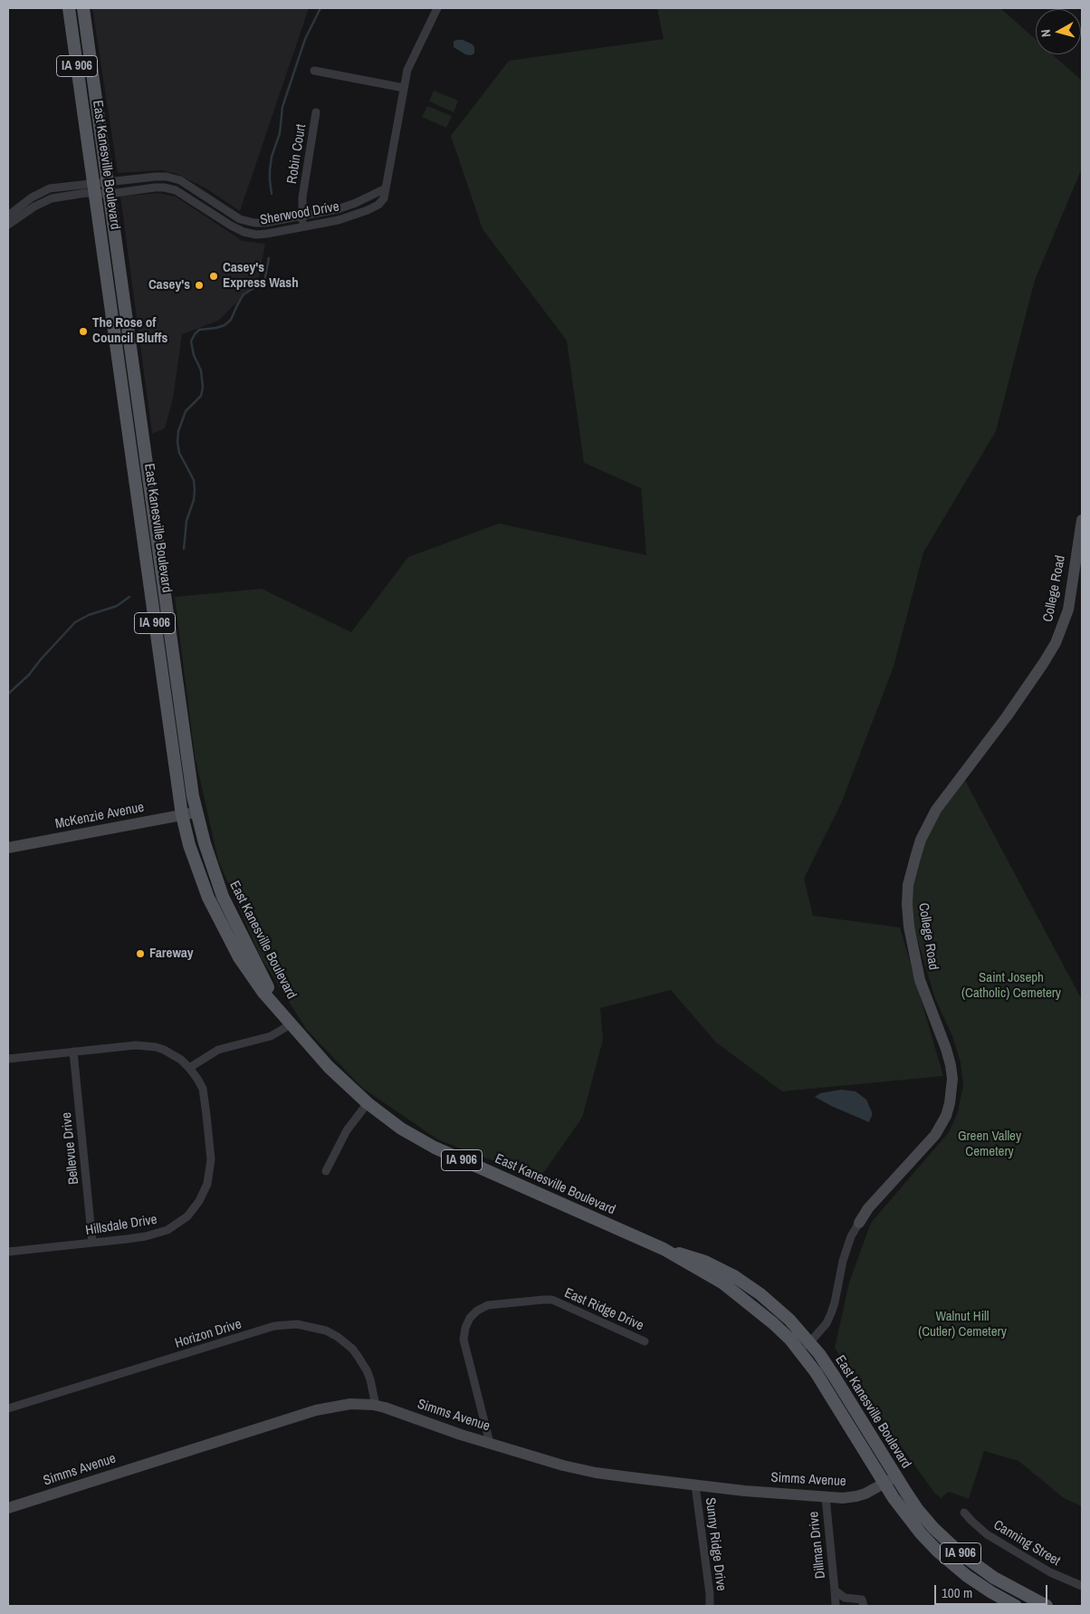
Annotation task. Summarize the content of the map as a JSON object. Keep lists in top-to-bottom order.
{
  "streets": {
    "main road": ["IA 906", "East Kanesville Boulevard"],
    "street": [
      "Robin Court",
      "Sherwood Drive",
      "College Road",
      "McKenzie Avenue",
      "Bellevue Drive",
      "Hillsdale Drive",
      "East Ridge Drive",
      "Horizon Drive",
      "Simms Avenue",
      "Canning Street",
      "Sunny Ridge Drive",
      "Dillman Drive"
    ]
  },
  "crossings": [
    ["Robin Court", "Sherwood Drive"],
    ["East Kanesville Boulevard", "Sherwood Drive"],
    ["East Kanesville Boulevard", "College Road"],
    ["East Kanesville Boulevard", "McKenzie Avenue"],
    ["East Kanesville Boulevard", "Simms Avenue"],
    ["Bellevue Drive", "Hillsdale Drive"],
    ["East Ridge Drive", "Simms Avenue"],
    ["Horizon Drive", "Simms Avenue"],
    ["Simms Avenue", "Sunny Ridge Drive"],
    ["Simms Avenue", "Dillman Drive"]
  ],
  "parks": ["Saint Joseph (Catholic) Cemetery", "Green Valley Cemetery", "Walnut Hill (Cutler) Cemetery"],
  "places": [
    "Casey's Express Wash",
    "Casey's",
    "The Rose of Council Bluffs",
    "Fareway"
  ],
  "scale_bar": "100 m",
  "north": "left"
}
